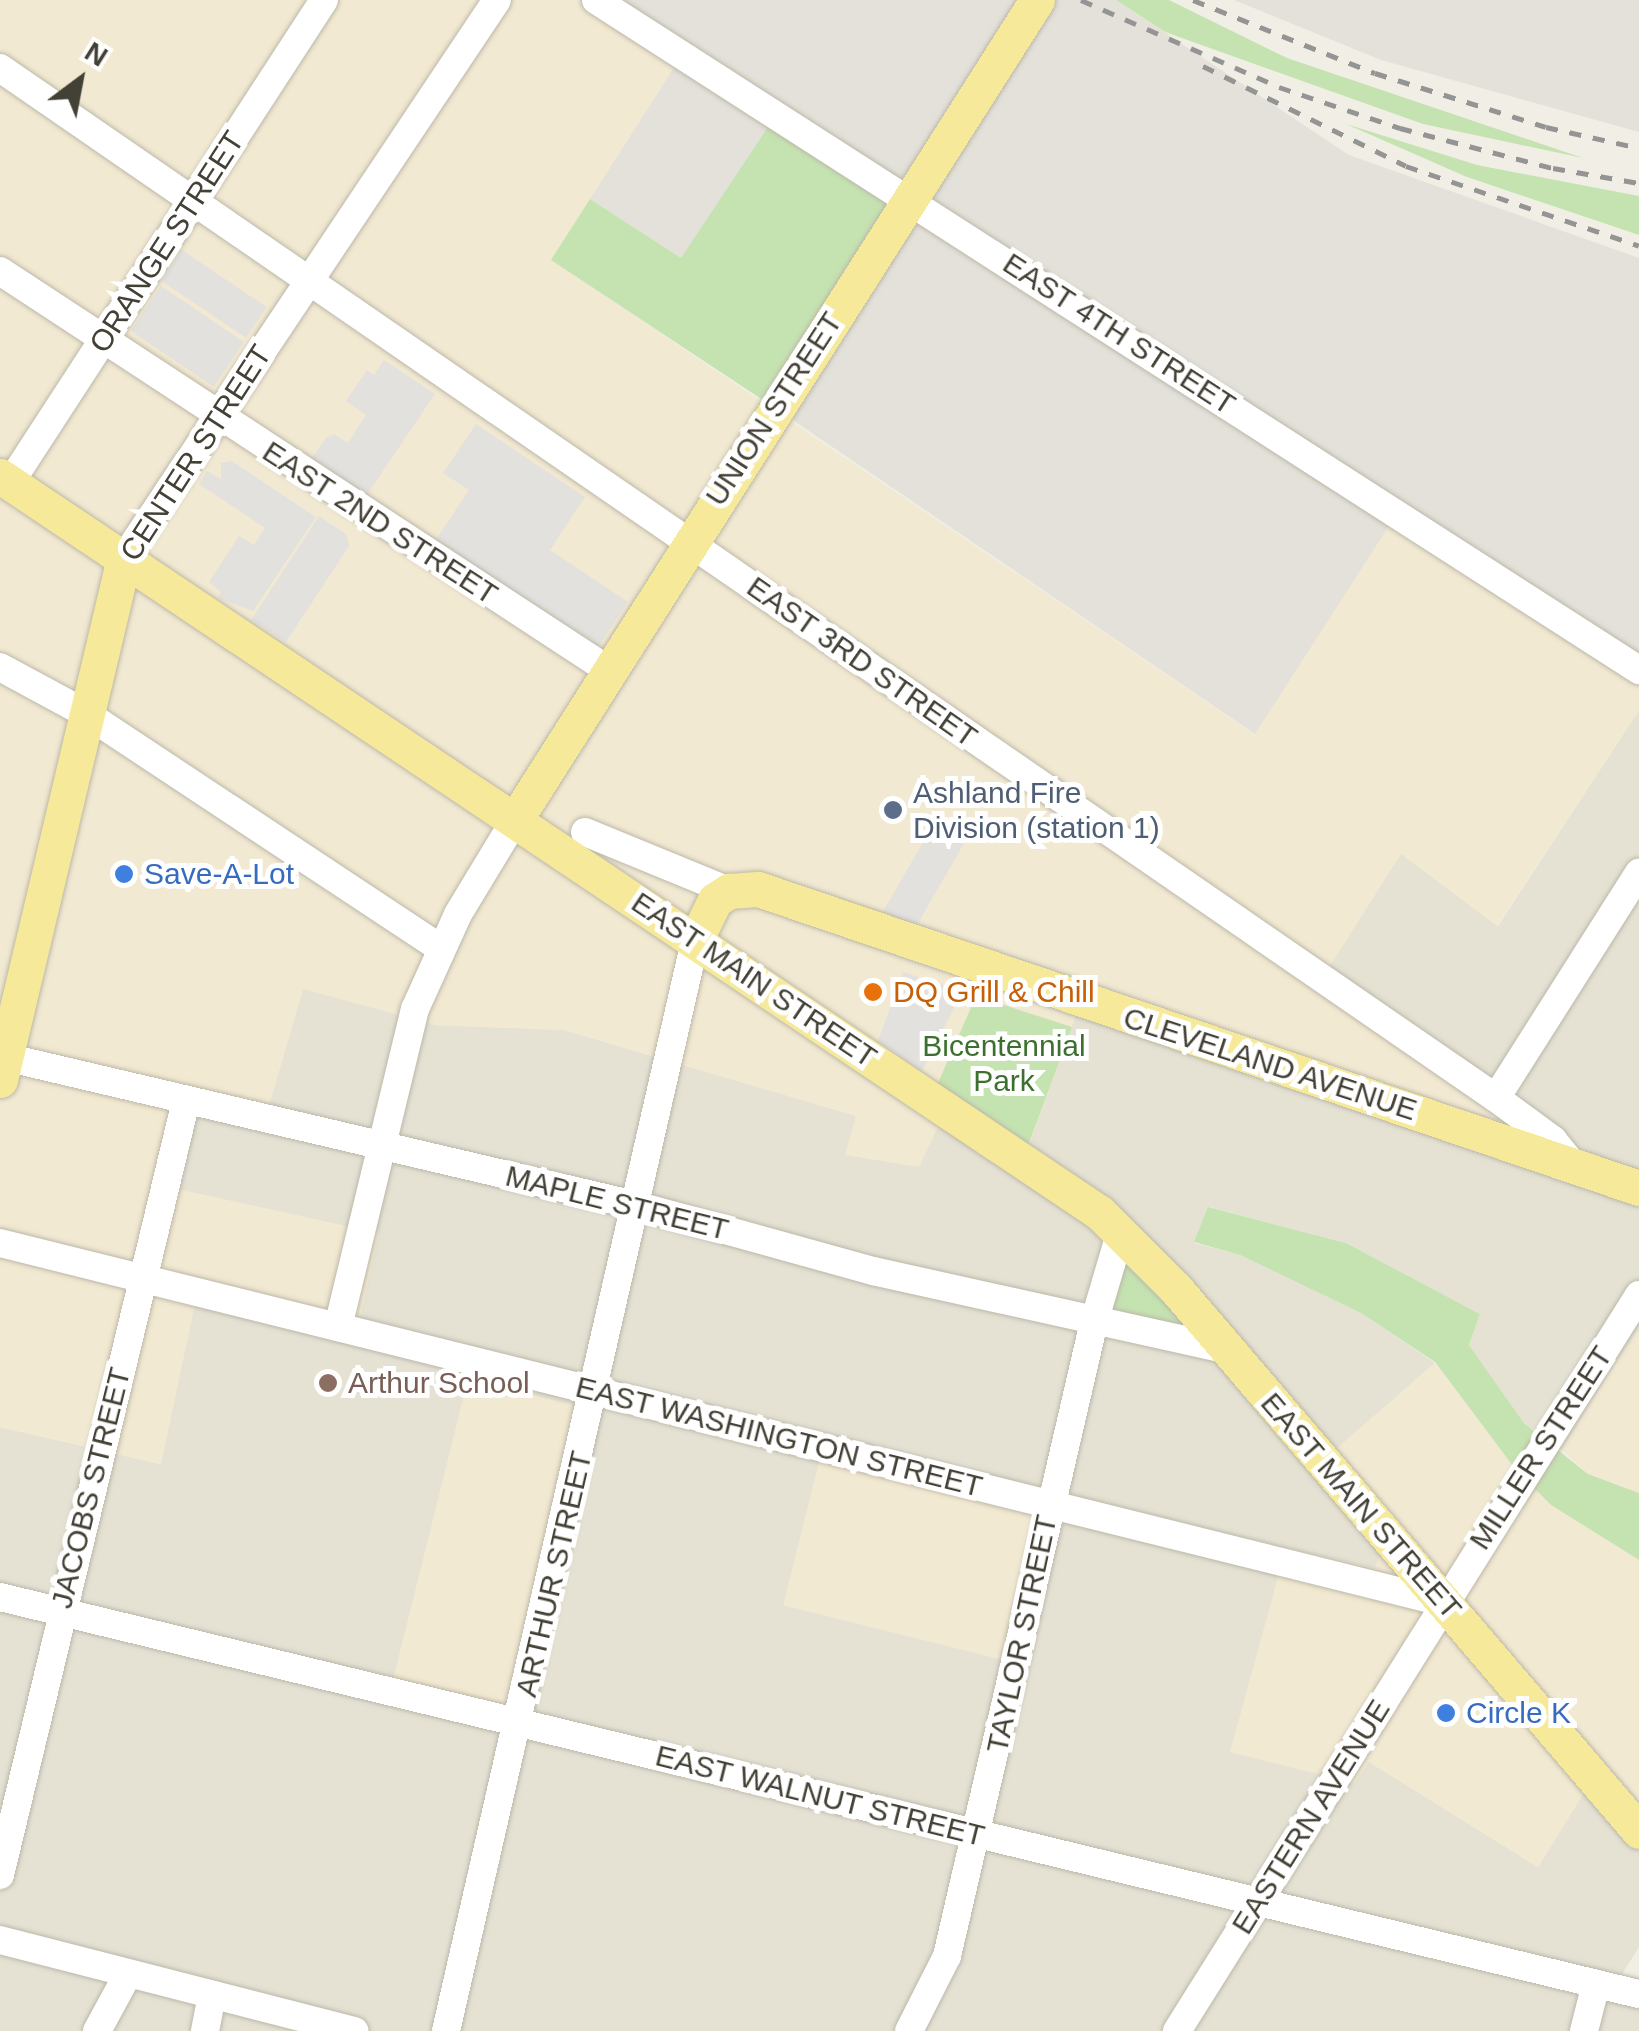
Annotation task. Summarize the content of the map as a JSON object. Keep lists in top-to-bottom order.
{
  "streets": {
    "main road": [
      "UNION STREET",
      "CENTER STREET",
      "EAST MAIN STREET",
      "CLEVELAND AVENUE"
    ],
    "street": [
      "ORANGE STREET",
      "EAST 4TH STREET",
      "EAST 2ND STREET",
      "EAST 3RD STREET",
      "MAPLE STREET",
      "EAST WASHINGTON STREET",
      "MILLER STREET",
      "JACOBS STREET",
      "ARTHUR STREET",
      "TAYLOR STREET",
      "EAST WALNUT STREET",
      "EASTERN AVENUE"
    ]
  },
  "crossings": [
    ["ORANGE STREET", "EAST 2ND STREET"],
    ["ORANGE STREET", "EAST 3RD STREET"],
    ["ORANGE STREET", "EAST MAIN STREET"],
    ["EAST 4TH STREET", "UNION STREET"],
    ["UNION STREET", "EAST 2ND STREET"],
    ["UNION STREET", "EAST 3RD STREET"],
    ["UNION STREET", "EAST MAIN STREET"],
    ["CENTER STREET", "EAST 2ND STREET"],
    ["CENTER STREET", "EAST 3RD STREET"],
    ["CENTER STREET", "EAST MAIN STREET"],
    ["CENTER STREET", "MAPLE STREET"],
    ["EAST 3RD STREET", "CLEVELAND AVENUE"],
    ["EAST MAIN STREET", "MAPLE STREET"],
    ["EAST MAIN STREET", "EAST WASHINGTON STREET"],
    ["EAST MAIN STREET", "MILLER STREET"],
    ["EAST MAIN STREET", "ARTHUR STREET"],
    ["EAST MAIN STREET", "TAYLOR STREET"],
    ["EAST MAIN STREET", "EASTERN AVENUE"],
    ["MAPLE STREET", "JACOBS STREET"],
    ["MAPLE STREET", "ARTHUR STREET"],
    ["MAPLE STREET", "TAYLOR STREET"],
    ["EAST WASHINGTON STREET", "MILLER STREET"],
    ["EAST WASHINGTON STREET", "JACOBS STREET"],
    ["EAST WASHINGTON STREET", "ARTHUR STREET"],
    ["EAST WASHINGTON STREET", "TAYLOR STREET"],
    ["EAST WASHINGTON STREET", "EASTERN AVENUE"],
    ["MILLER STREET", "EASTERN AVENUE"],
    ["JACOBS STREET", "EAST WALNUT STREET"],
    ["ARTHUR STREET", "EAST WALNUT STREET"],
    ["TAYLOR STREET", "EAST WALNUT STREET"],
    ["EAST WALNUT STREET", "EASTERN AVENUE"]
  ],
  "parks": ["Bicentennial Park"],
  "places": [
    "Ashland Fire Division (station 1)",
    "Save-A-Lot",
    "DQ Grill & Chill",
    "Arthur School",
    "Circle K"
  ],
  "north": "top right"
}
